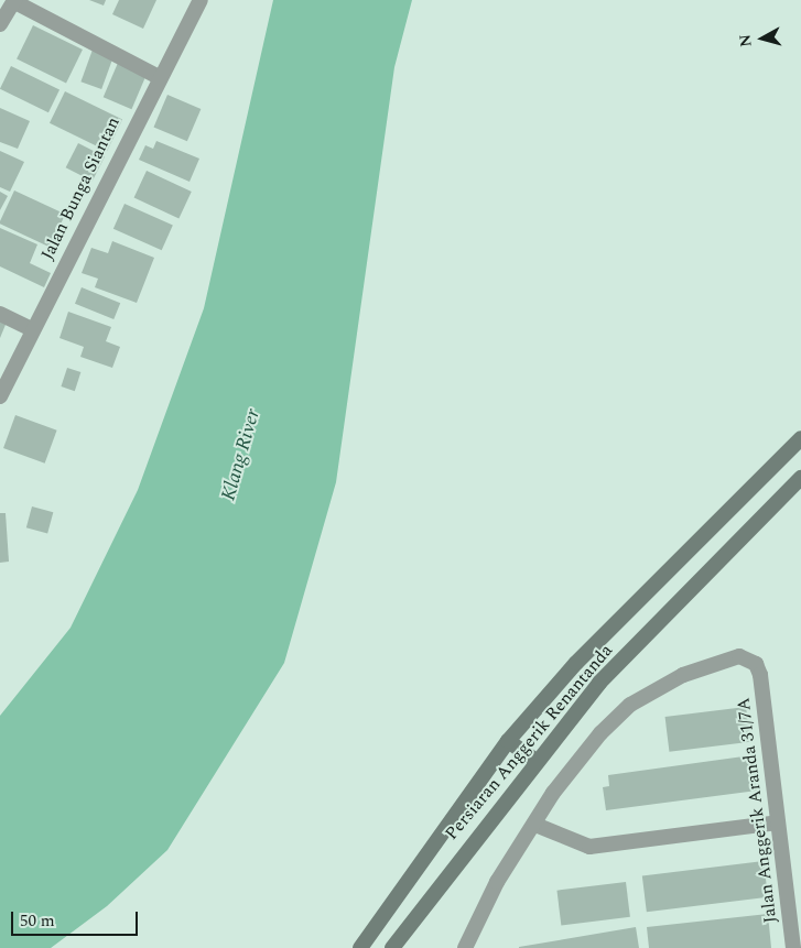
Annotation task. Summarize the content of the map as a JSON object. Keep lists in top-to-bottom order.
{
  "streets": {
    "main road": ["Persiaran Anggerik Renantanda"],
    "street": ["Jalan Bunga Siantan", "Jalan Anggerik Aranda 31/7A"]
  },
  "water": ["Klang River"],
  "scale_bar": "50 m",
  "north": "left"
}
